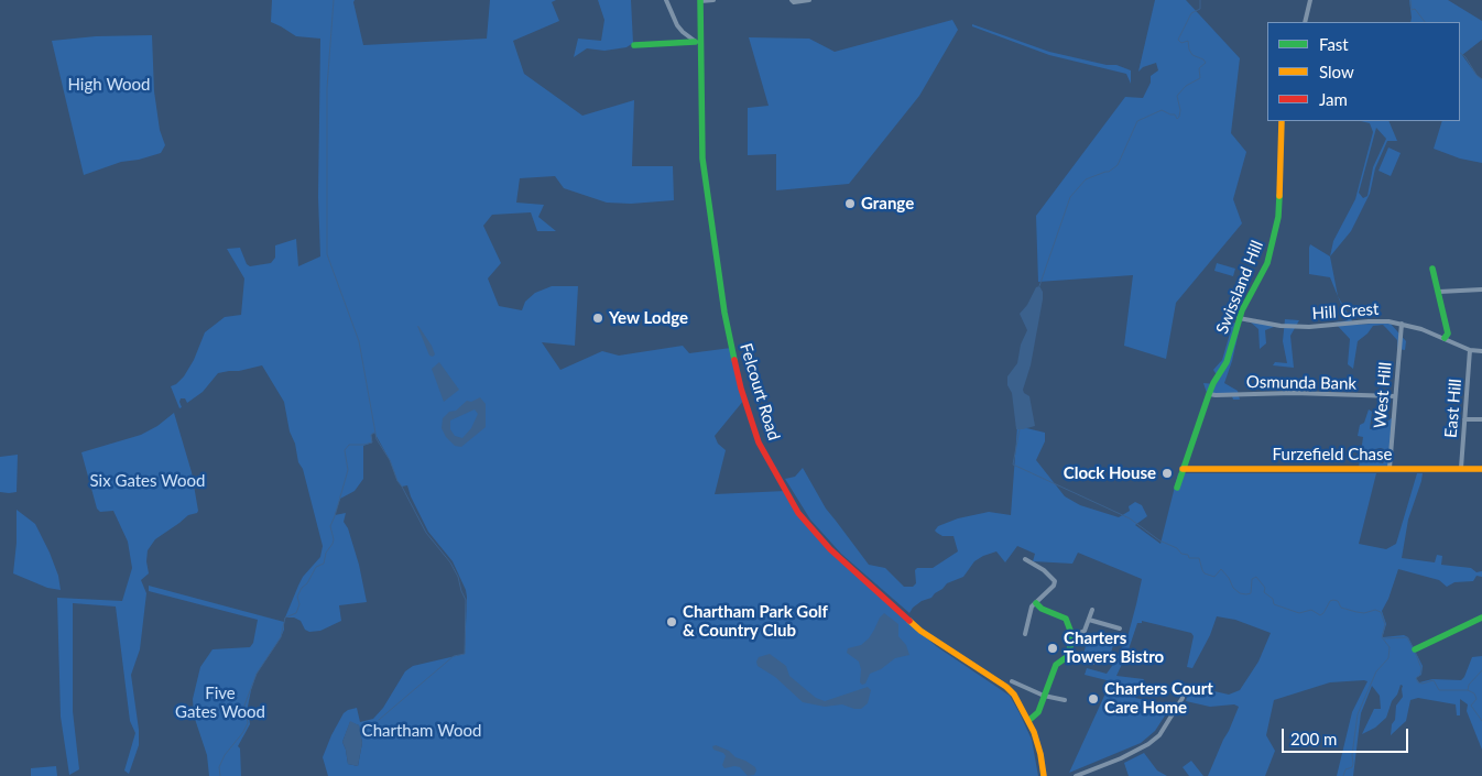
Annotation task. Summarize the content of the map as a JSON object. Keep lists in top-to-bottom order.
{
  "streets": {
    "street": [
      "Swissland Hill",
      "Hill Crest",
      "Osmunda Bank",
      "Felcourt Road",
      "West Hill",
      "East Hill",
      "Furzefield Chase"
    ]
  },
  "crossings": [
    ["Swissland Hill", "Hill Crest"],
    ["Swissland Hill", "Osmunda Bank"],
    ["Swissland Hill", "Furzefield Chase"],
    ["Hill Crest", "West Hill"],
    ["Hill Crest", "East Hill"],
    ["Osmunda Bank", "West Hill"],
    ["West Hill", "Furzefield Chase"],
    ["East Hill", "Furzefield Chase"]
  ],
  "parks": [
    "High Wood",
    "Six Gates Wood",
    "Five Gates Wood",
    "Chartham Wood"
  ],
  "places": [
    "Grange",
    "Yew Lodge",
    "Clock House",
    "Chartham Park Golf & Country Club",
    "Charters Towers Bistro",
    "Charters Court Care Home"
  ],
  "legend": ["Fast", "Slow", "Jam"],
  "scale_bar": "200 m"
}
